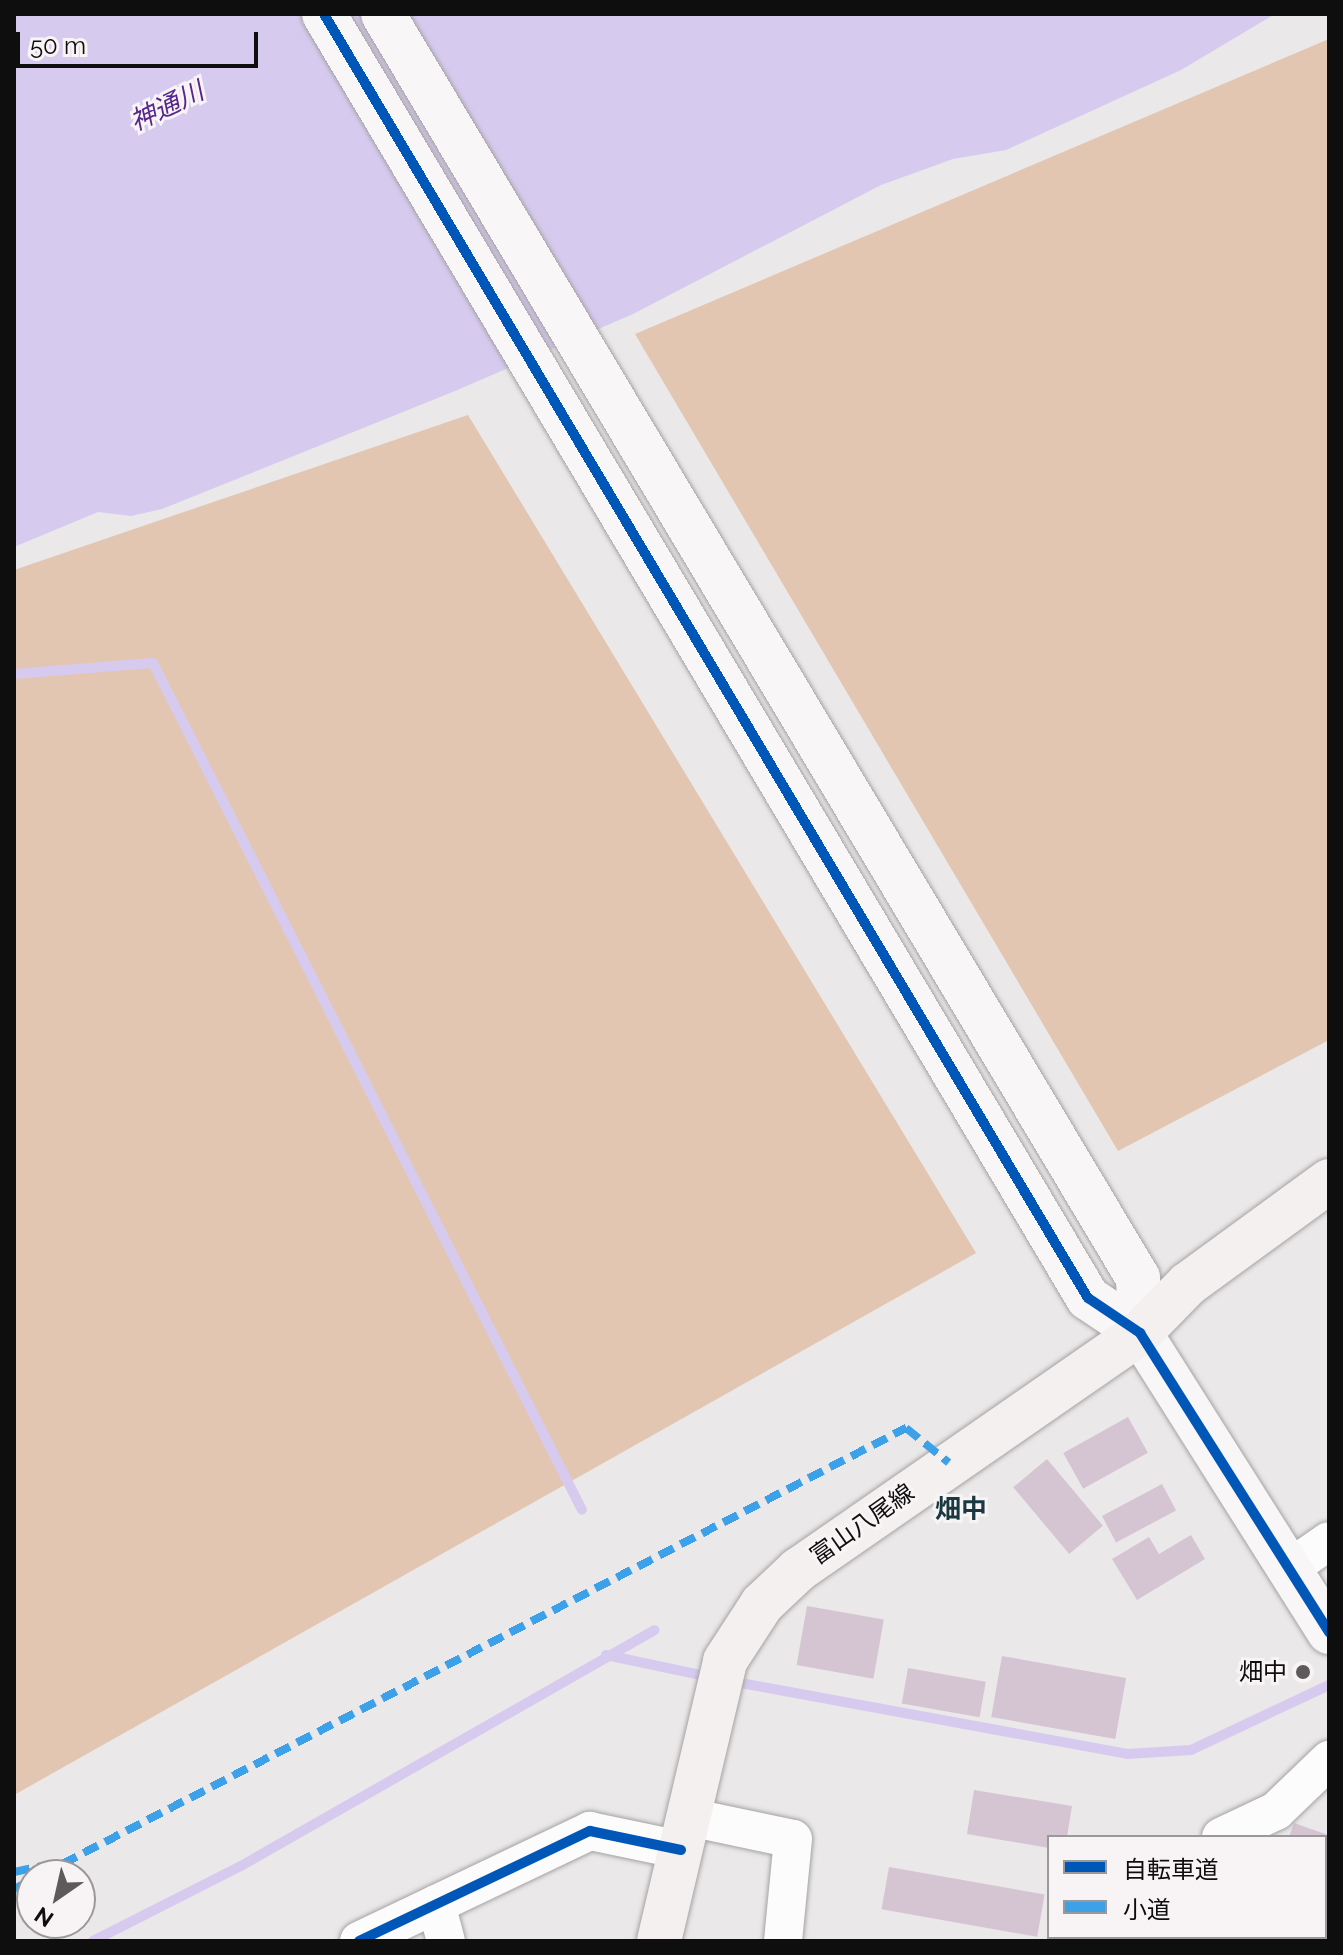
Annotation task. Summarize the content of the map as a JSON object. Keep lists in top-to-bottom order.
{
  "streets": {
    "main road": ["富山八尾線"]
  },
  "districts": ["畑中"],
  "water": ["神通川"],
  "places": ["畑中"],
  "legend": ["自転車道", "小道"],
  "scale_bar": "50 m",
  "north": "bottom left"
}
